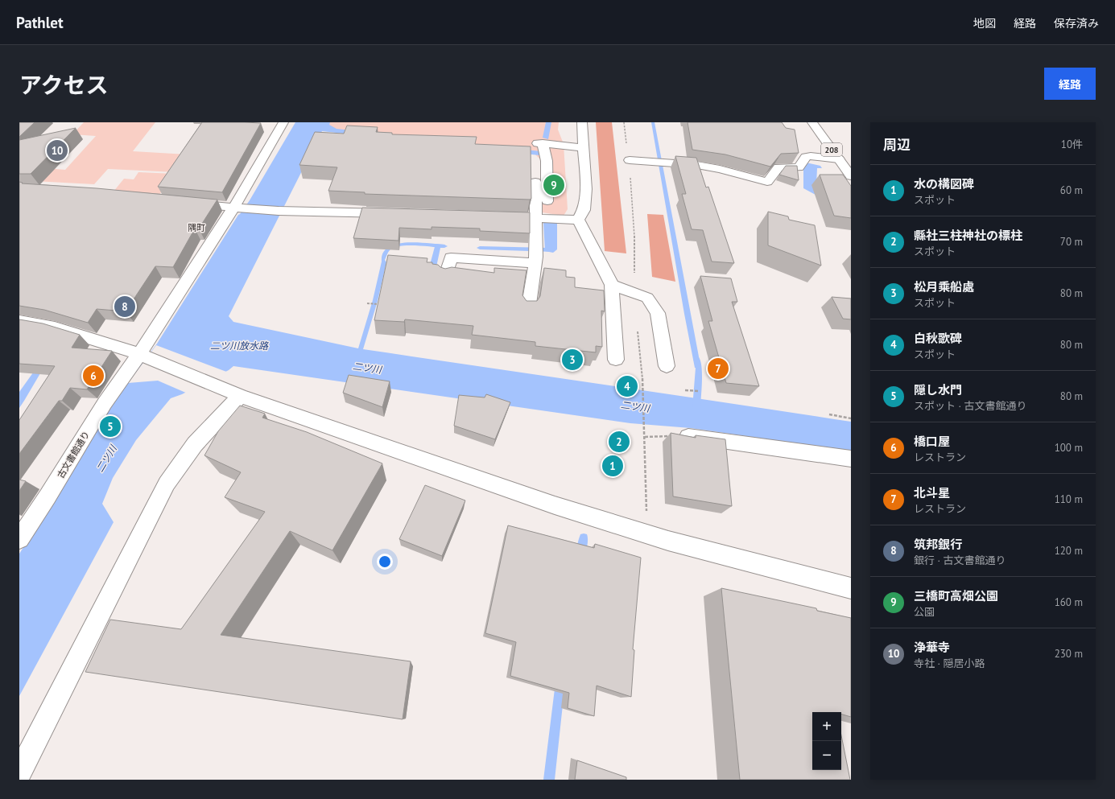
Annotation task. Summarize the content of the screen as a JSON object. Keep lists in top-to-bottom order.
{
  "streets": {
    "main road": ["208", "古文書館通り"]
  },
  "districts": ["隅町"],
  "water": ["二ツ川放水路", "二ツ川"],
  "page": {
    "header": "Pathlet",
    "nav": ["地図", "経路", "保存済み"],
    "title": "アクセス",
    "buttons": "経路",
    "heading": ["周辺", "10件"],
    "pins": [
      "10",
      "9",
      "8",
      "3",
      "7",
      "6",
      "4",
      "5",
      "2",
      "1"
    ],
    "list": [
      {
        "mark": "1",
        "name": "水の構図碑",
        "note": "スポット",
        "value": "60 m"
      },
      {
        "mark": "2",
        "name": "縣社三柱神社の標柱",
        "note": "スポット",
        "value": "70 m"
      },
      {
        "mark": "3",
        "name": "松月乘船處",
        "note": "スポット",
        "value": "80 m"
      },
      {
        "mark": "4",
        "name": "白秋歌碑",
        "note": "スポット",
        "value": "80 m"
      },
      {
        "mark": "5",
        "name": "隠し水門",
        "note": "スポット · 古文書館通り",
        "value": "80 m"
      },
      {
        "mark": "6",
        "name": "橋口屋",
        "note": "レストラン",
        "value": "100 m"
      },
      {
        "mark": "7",
        "name": "北斗星",
        "note": "レストラン",
        "value": "110 m"
      },
      {
        "mark": "8",
        "name": "筑邦銀行",
        "note": "銀行 · 古文書館通り",
        "value": "120 m"
      },
      {
        "mark": "9",
        "name": "三橋町高畑公園",
        "note": "公園",
        "value": "160 m"
      },
      {
        "mark": "10",
        "name": "浄華寺",
        "note": "寺社 · 隠居小路",
        "value": "230 m"
      }
    ],
    "map_buttons": ["+", "−"]
  }
}
